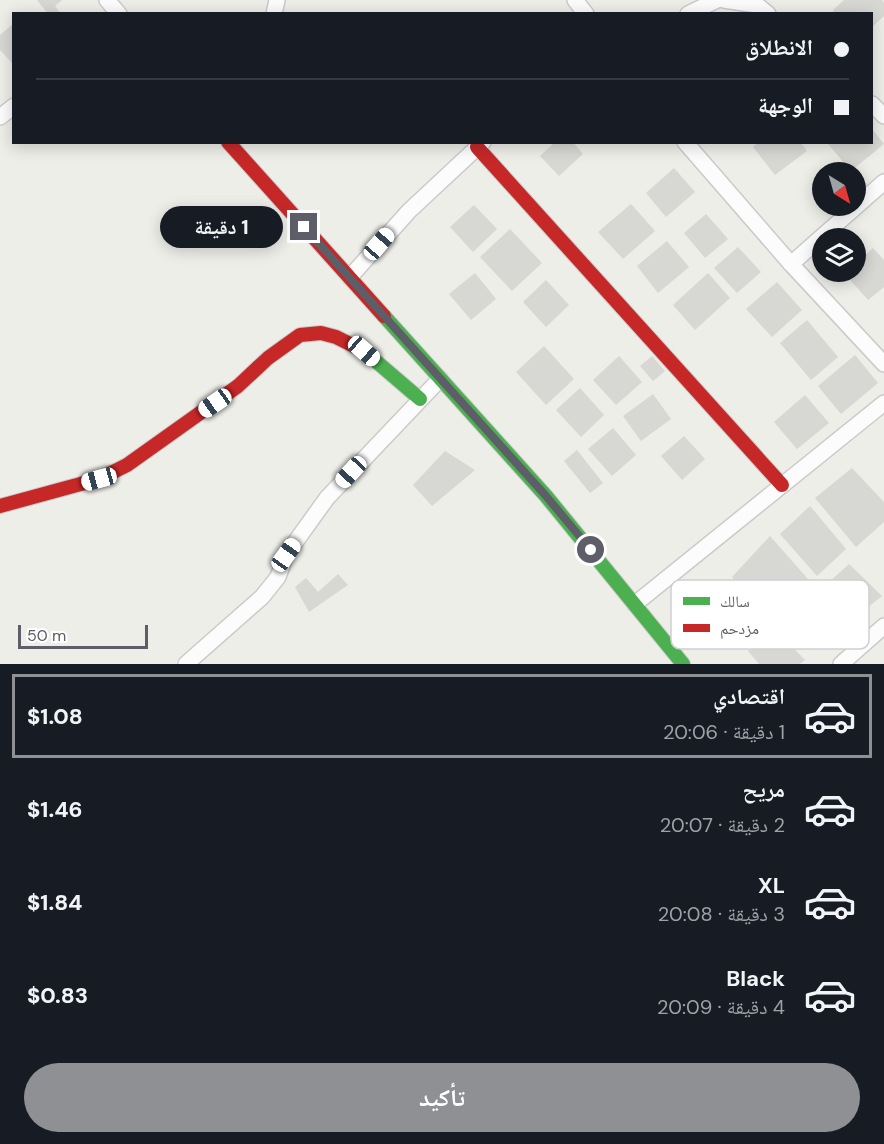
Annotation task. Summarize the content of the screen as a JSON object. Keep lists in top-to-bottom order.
{
  "legend": ["سالك", "مزدحم"],
  "scale_bar": "50 m",
  "north": "bottom right",
  "page": {
    "banner": ["الانطلاق", "الوجهة"],
    "bubble": "1 دقيقة",
    "scale": "50 m",
    "list": [
      {
        "name": "اقتصادي",
        "note": "1 دقيقة · 20:06",
        "value": "$1.08"
      },
      {
        "name": "مريح",
        "note": "2 دقيقة · 20:07",
        "value": "$1.46"
      },
      {
        "name": "XL",
        "note": "3 دقيقة · 20:08",
        "value": "$1.84"
      },
      {
        "name": "Black",
        "note": "4 دقيقة · 20:09",
        "value": "$0.83"
      }
    ],
    "buttons": "تأكيد"
  }
}
